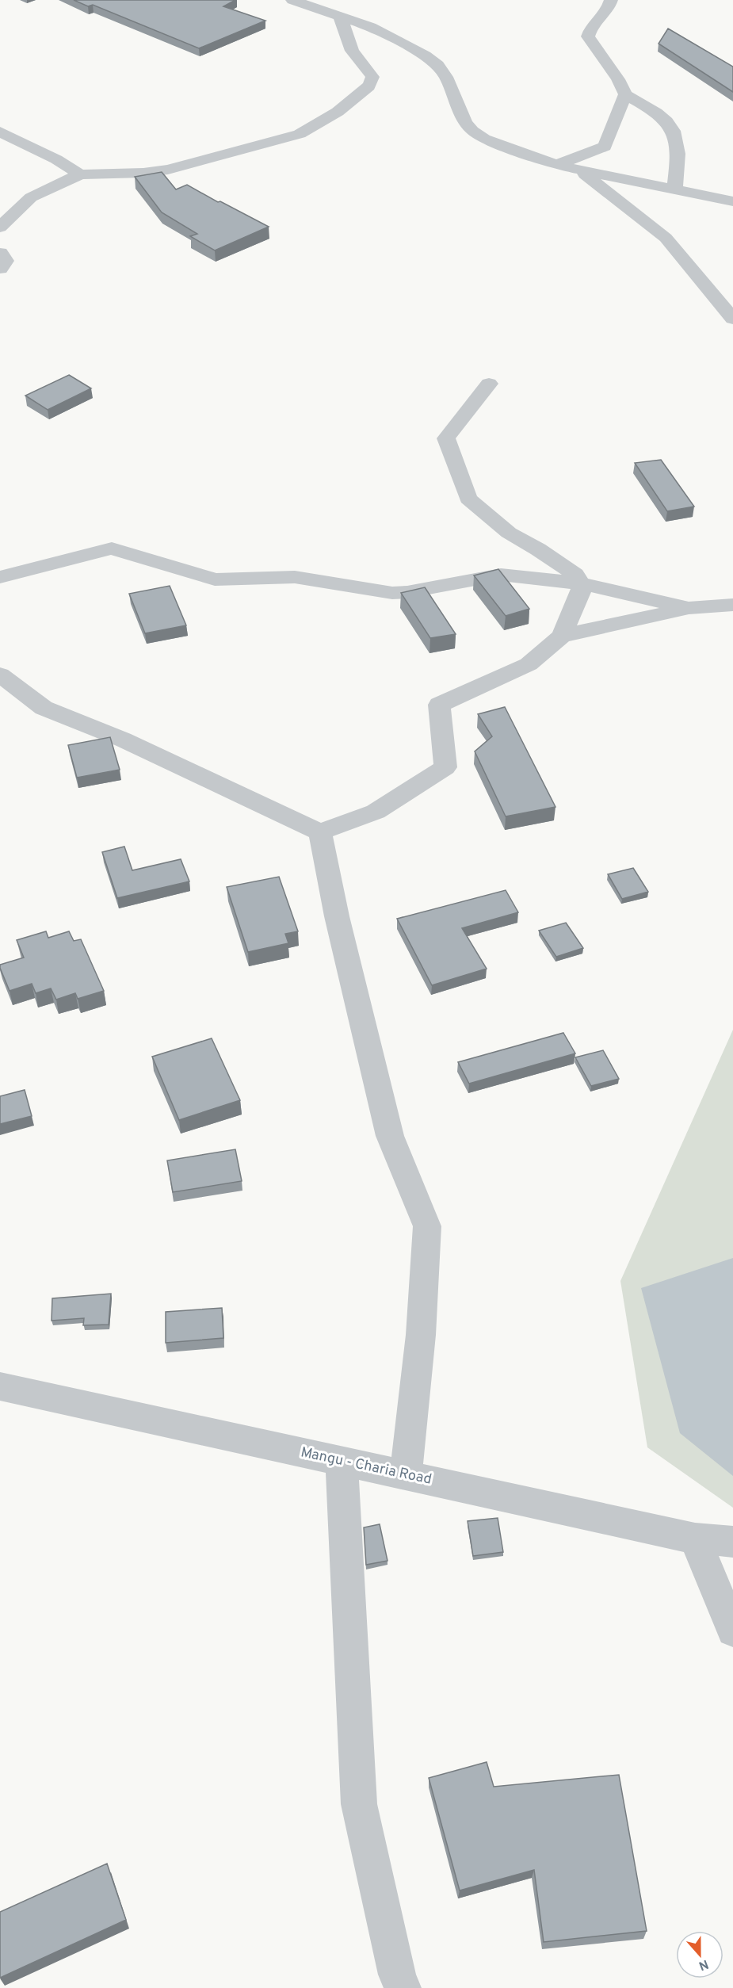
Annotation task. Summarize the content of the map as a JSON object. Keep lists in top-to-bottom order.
{
  "streets": {
    "street": ["Mangu - Charia Road"]
  },
  "north": "bottom"
}
